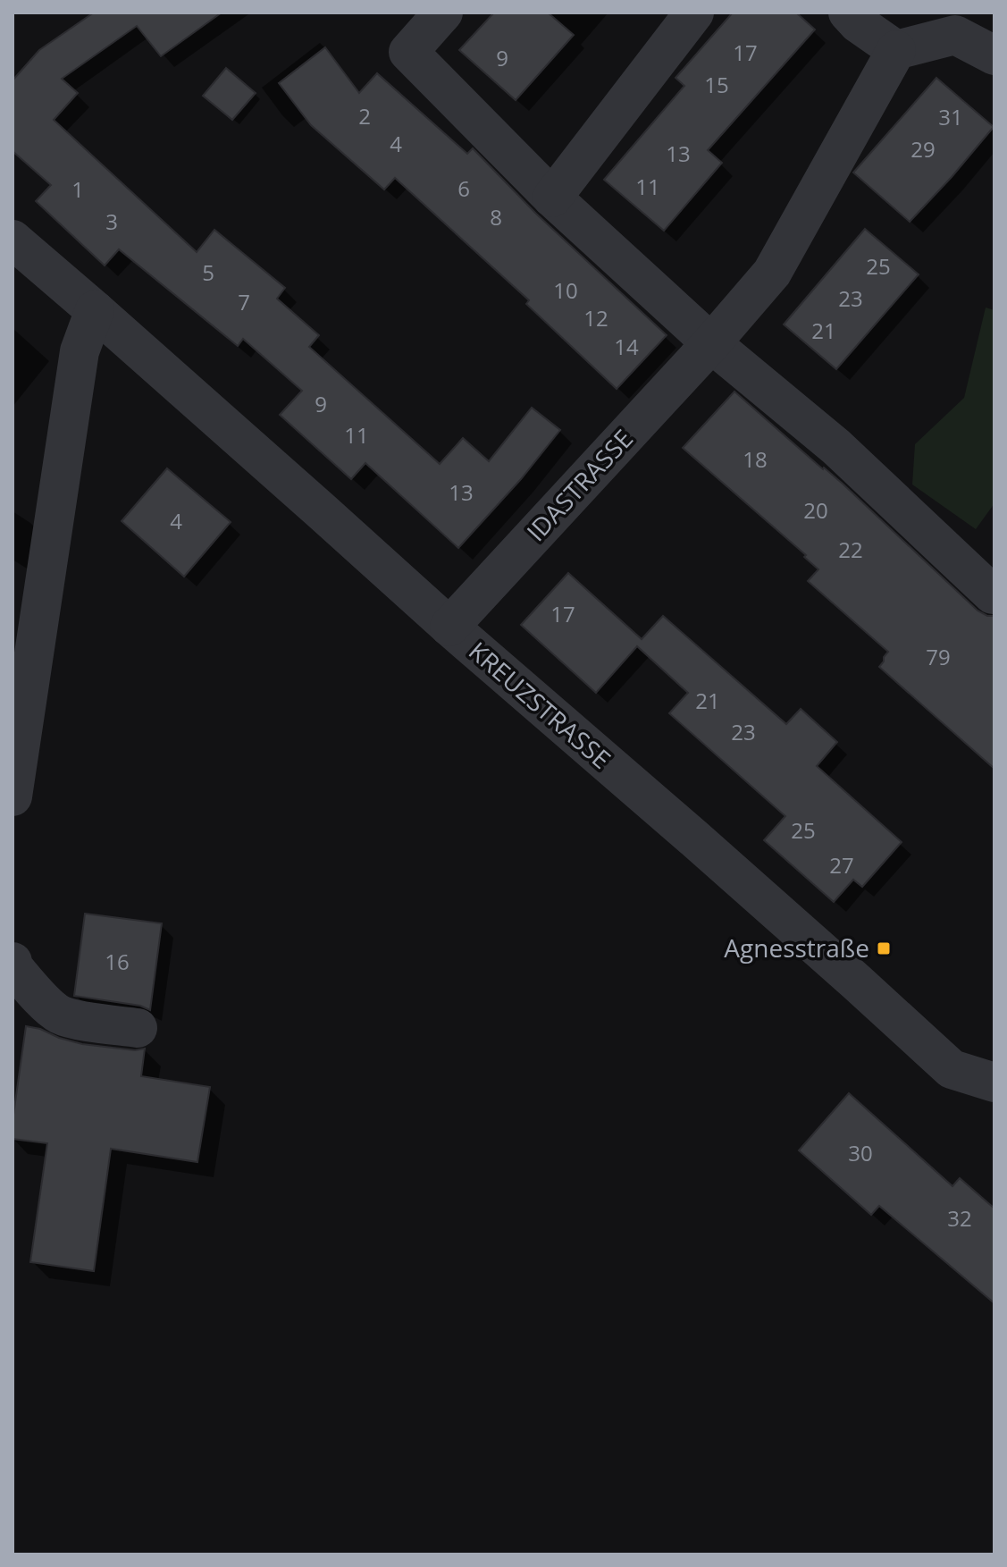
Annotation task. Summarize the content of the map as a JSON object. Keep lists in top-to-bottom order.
{
  "streets": {
    "street": ["IDASTRASSE", "KREUZSTRASSE"]
  },
  "crossings": [
    ["IDASTRASSE", "KREUZSTRASSE"]
  ],
  "places": {
    "transit": ["Agnesstraße"]
  },
  "house_numbers": [
    "17",
    "9",
    "15",
    "2",
    "31",
    "4",
    "29",
    "13",
    "11",
    "6",
    "1",
    "8",
    "3",
    "25",
    "5",
    "10",
    "23",
    "7",
    "12",
    "21",
    "14",
    "9",
    "11",
    "18",
    "13",
    "20",
    "4",
    "22",
    "17",
    "79",
    "21",
    "23",
    "25",
    "27",
    "16",
    "30",
    "32"
  ]
}
